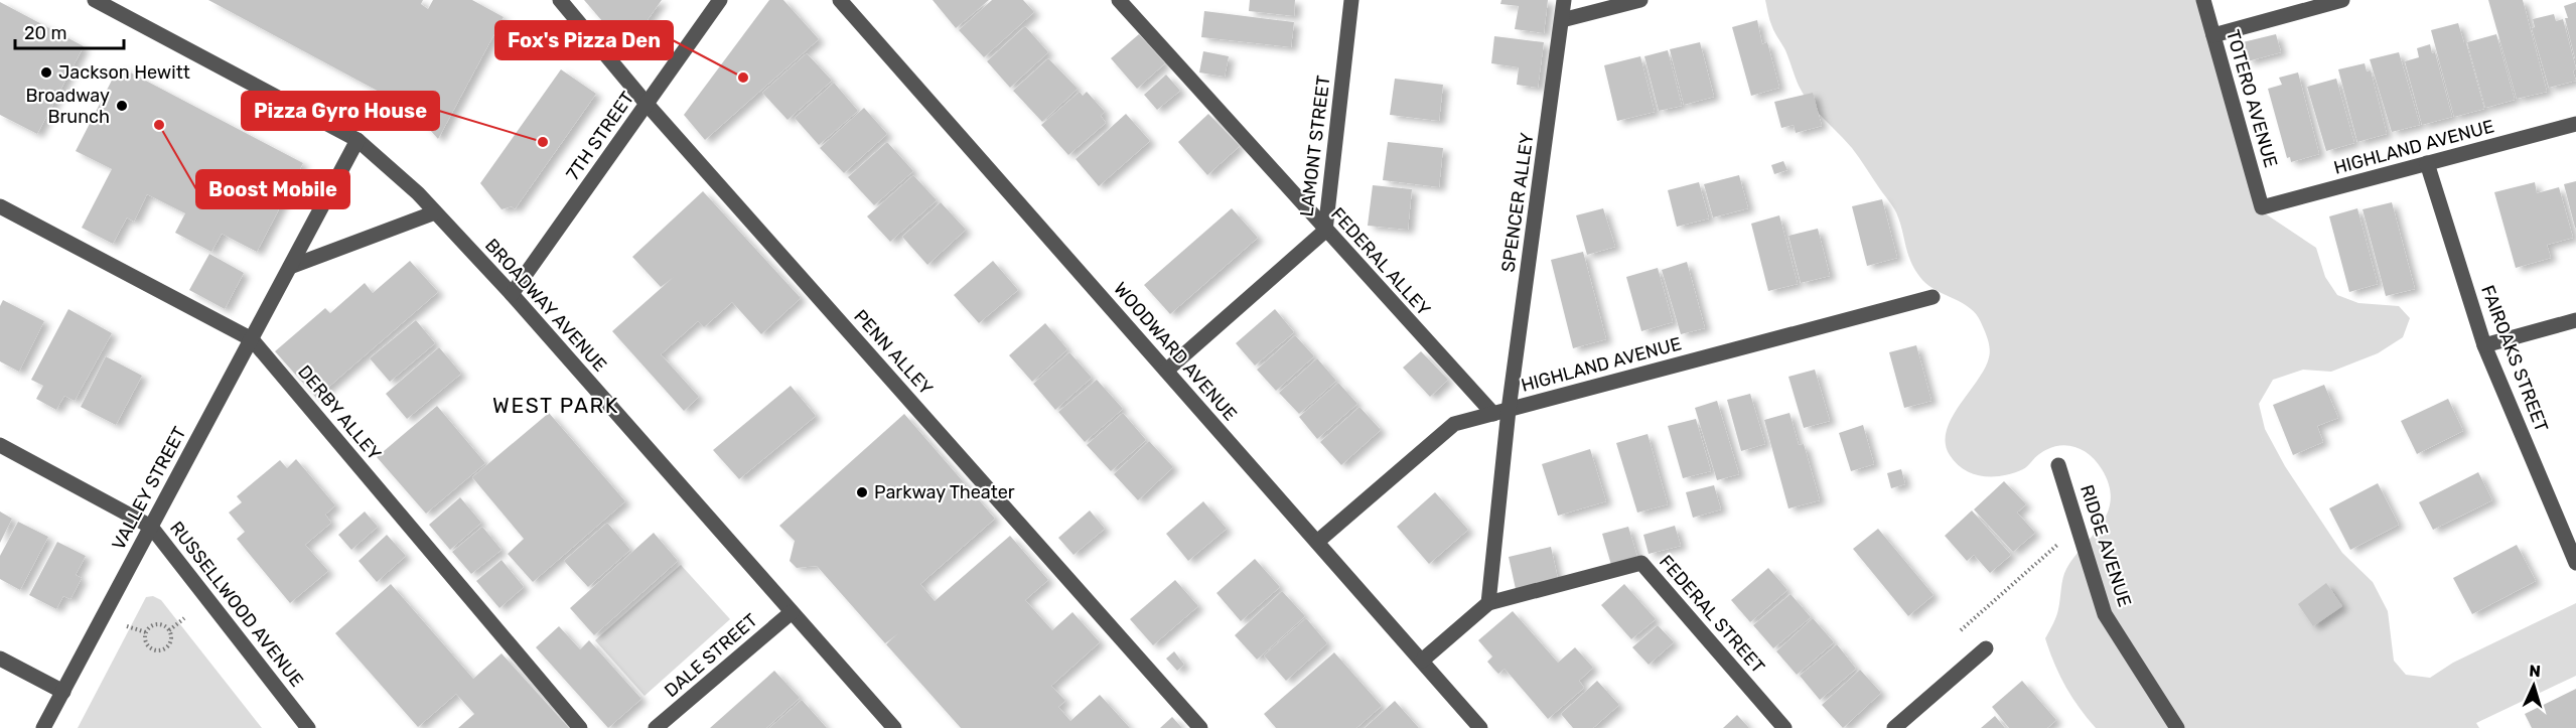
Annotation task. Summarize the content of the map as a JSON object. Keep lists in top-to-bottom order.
{
  "streets": {
    "street": [
      "TOTERO AVENUE",
      "7TH STREET",
      "LAMONT STREET",
      "HIGHLAND AVENUE",
      "SPENCER ALLEY",
      "FEDERAL ALLEY",
      "BROADWAY AVENUE",
      "WOODWARD AVENUE",
      "PENN ALLEY",
      "FAIROAKS STREET",
      "DERBY ALLEY",
      "VALLEY STREET",
      "RIDGE AVENUE",
      "RUSSELLWOOD AVENUE",
      "FEDERAL STREET",
      "DALE STREET"
    ]
  },
  "crossings": [
    ["TOTERO AVENUE", "HIGHLAND AVENUE"],
    ["7TH STREET", "BROADWAY AVENUE"],
    ["7TH STREET", "PENN ALLEY"],
    ["LAMONT STREET", "FEDERAL ALLEY"],
    ["LAMONT STREET", "WOODWARD AVENUE"],
    ["HIGHLAND AVENUE", "SPENCER ALLEY"],
    ["HIGHLAND AVENUE", "FEDERAL ALLEY"],
    ["HIGHLAND AVENUE", "WOODWARD AVENUE"],
    ["HIGHLAND AVENUE", "FAIROAKS STREET"],
    ["BROADWAY AVENUE", "VALLEY STREET"],
    ["BROADWAY AVENUE", "DALE STREET"],
    ["WOODWARD AVENUE", "FEDERAL STREET"],
    ["DERBY ALLEY", "VALLEY STREET"],
    ["VALLEY STREET", "RUSSELLWOOD AVENUE"]
  ],
  "districts": ["WEST PARK"],
  "places": [
    "Jackson Hewitt",
    "Fox's Pizza Den",
    "Broadway Brunch",
    "Boost Mobile",
    "Pizza Gyro House",
    "Parkway Theater"
  ],
  "scale_bar": "20 m",
  "north": "top"
}
